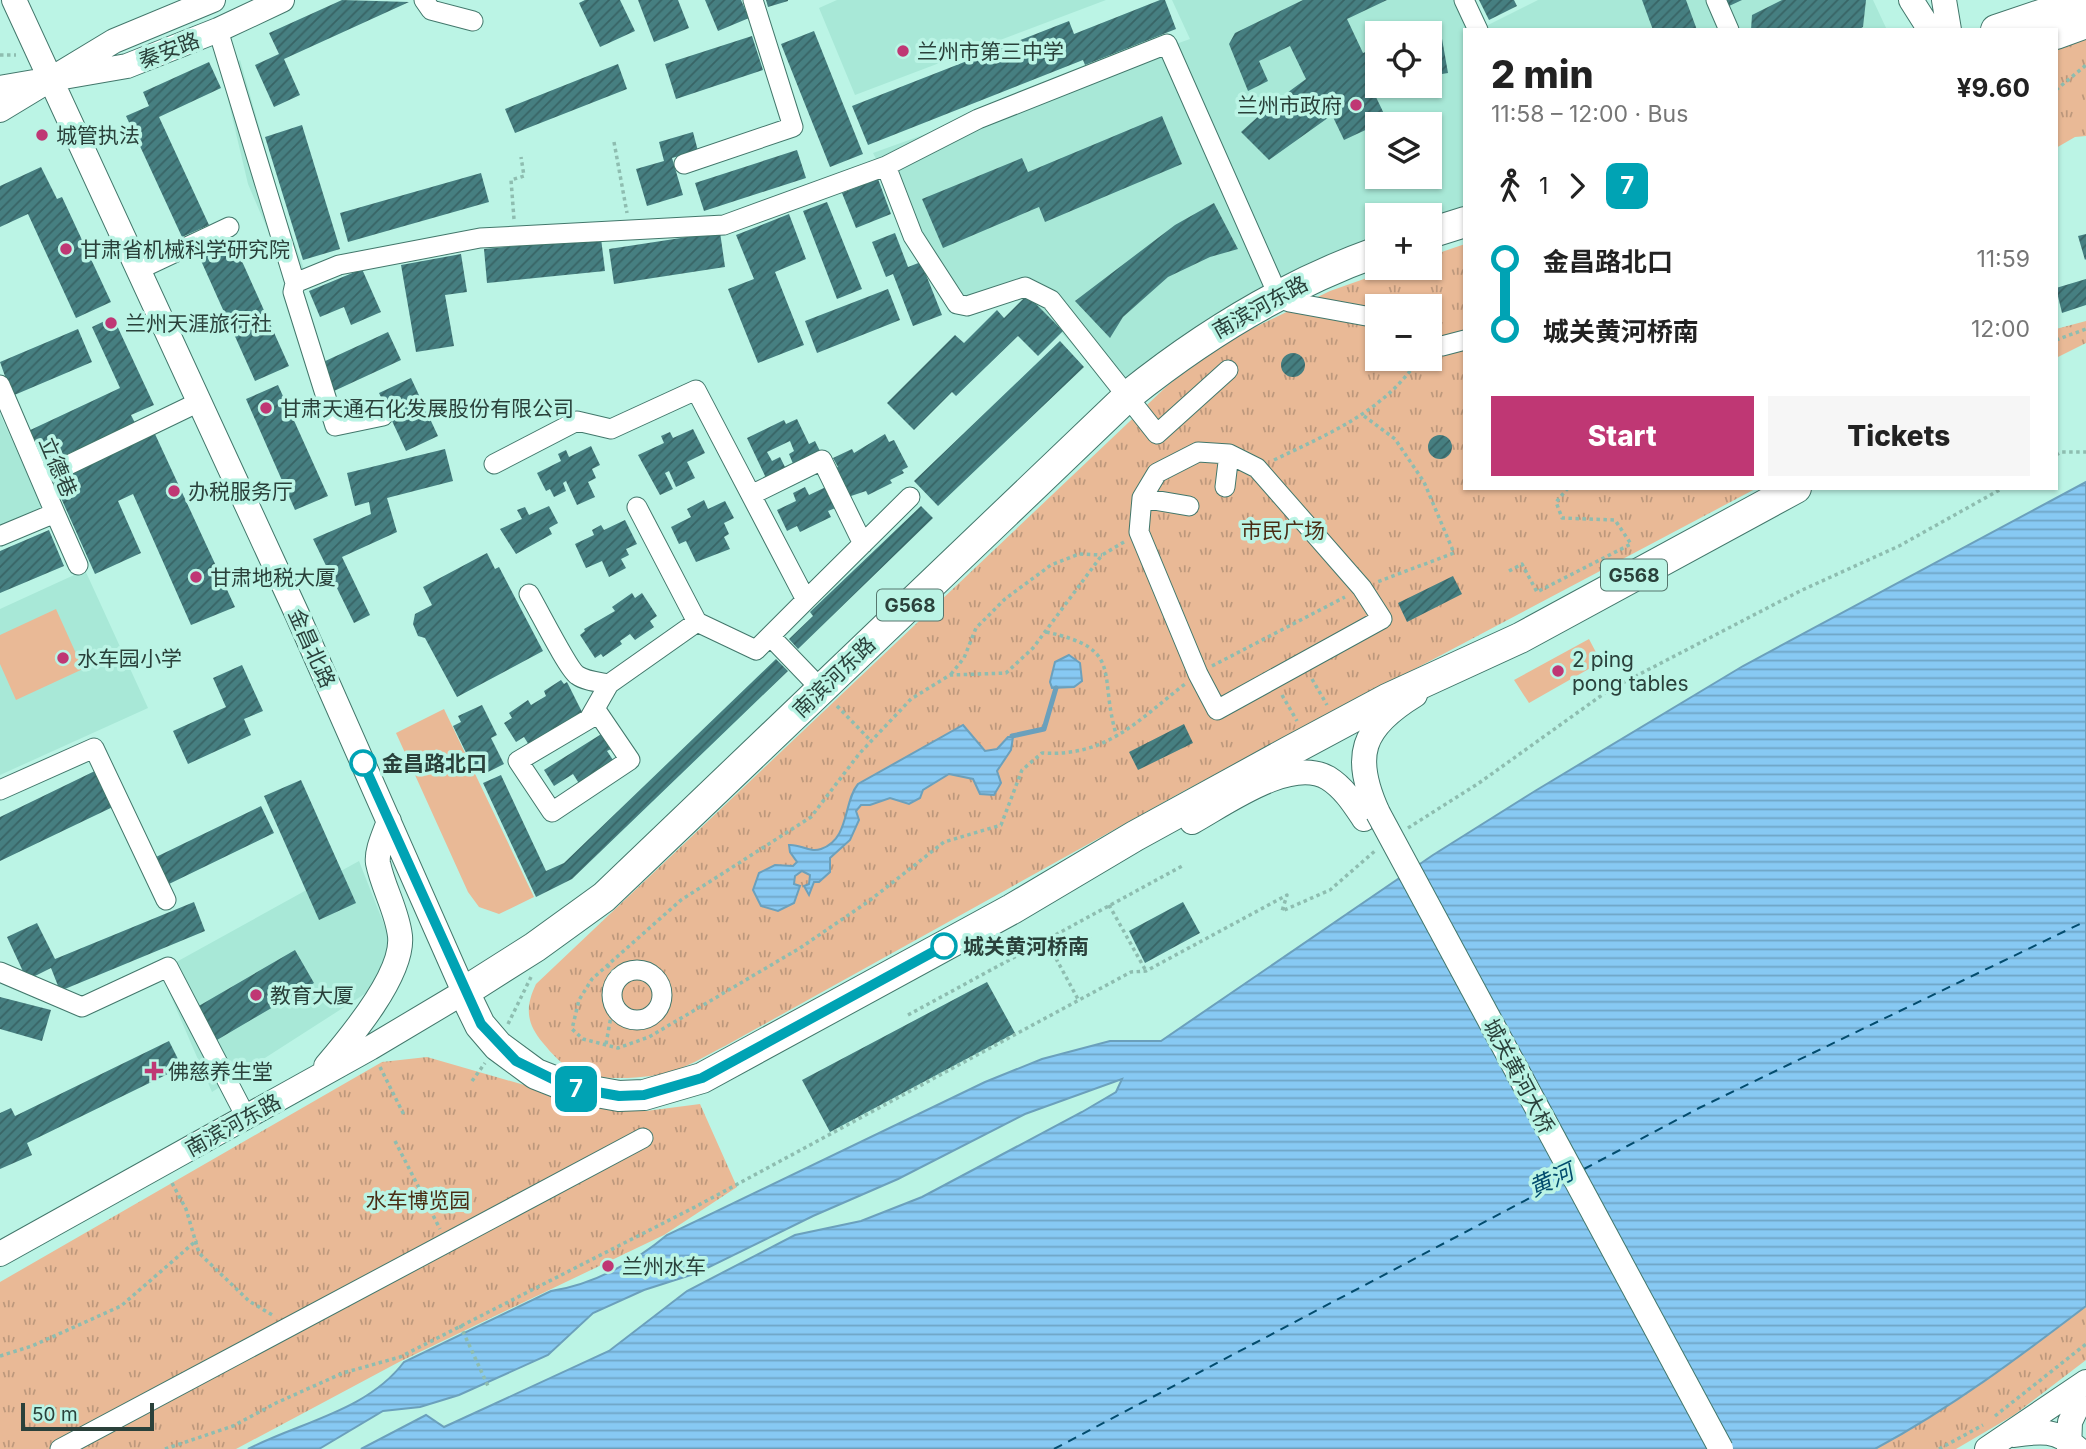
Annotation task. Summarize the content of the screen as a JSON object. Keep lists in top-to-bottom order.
{
  "streets": {
    "highway": ["南滨河东路", "G568"],
    "main road": ["秦安路", "金昌北路", "城关黄河大桥"],
    "street": ["立德巷"]
  },
  "crossings": [
    ["秦安路", "金昌北路"],
    ["南滨河东路", "G568"],
    ["南滨河东路", "金昌北路"],
    ["G568", "金昌北路"]
  ],
  "water": ["黄河"],
  "parks": ["市民广场", "水车博览园"],
  "places": {
    "other": [
      "兰州市第三中学",
      "兰州市政府",
      "城管执法",
      "甘肃省机械科学研究院",
      "兰州天涯旅行社",
      "甘肃天通石化发展股份有限公司",
      "办税服务厅",
      "甘肃地税大厦",
      "水车园小学",
      "2 ping pong tables",
      "金昌路北口",
      "城关黄河桥南",
      "教育大厦",
      "兰州水车"
    ],
    "health": ["佛慈养生堂"]
  },
  "lines": ["bus line 7"],
  "scale_bar": "50 m",
  "page": {
    "on_map": "7",
    "map_buttons": ["+", "−"],
    "heading": ["2 min", "11:58 – 12:00 · Bus", "¥9.60"],
    "legs": ["1", "7"],
    "list": [
      {
        "name": "金昌路北口",
        "value": "11:59"
      },
      {
        "name": "城关黄河桥南",
        "value": "12:00"
      }
    ],
    "buttons": ["Start", "Tickets"],
    "scale": "50 m"
  }
}
